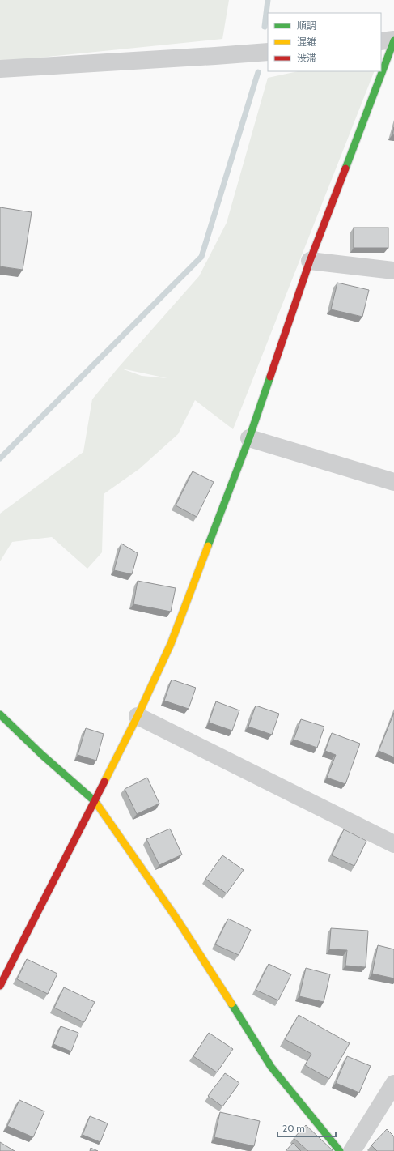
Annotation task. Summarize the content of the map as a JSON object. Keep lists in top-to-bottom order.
{
  "legend": ["順調", "混雑", "渋滞"],
  "scale_bar": "20 m"
}
